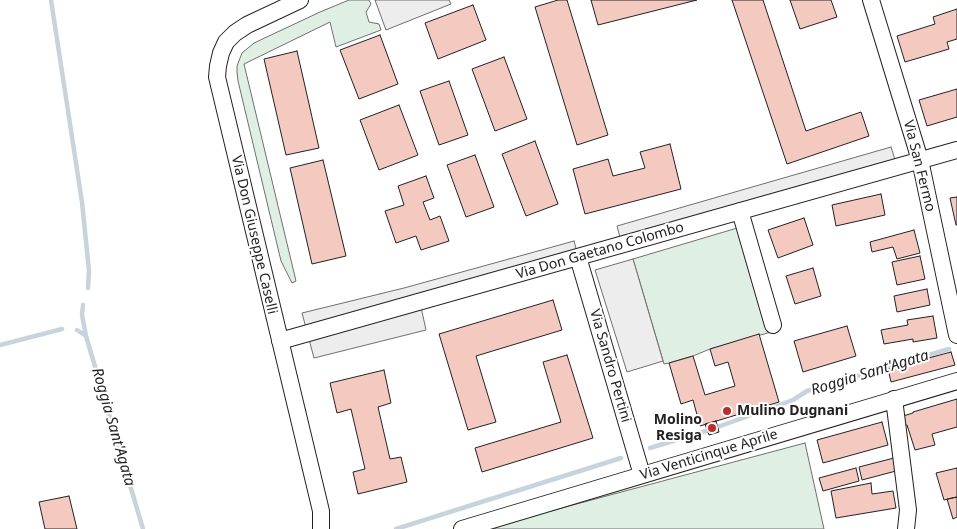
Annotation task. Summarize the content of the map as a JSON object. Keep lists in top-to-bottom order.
{
  "streets": {
    "street": [
      "Via San Fermo",
      "Via Don Giuseppe Caselli",
      "Via Don Gaetano Colombo",
      "Via Sandro Pertini",
      "Via Venticinque Aprile"
    ]
  },
  "crossings": [
    ["Via San Fermo", "Via Don Gaetano Colombo"],
    ["Via Don Giuseppe Caselli", "Via Don Gaetano Colombo"],
    ["Via Don Gaetano Colombo", "Via Sandro Pertini"],
    ["Via Sandro Pertini", "Via Venticinque Aprile"]
  ],
  "water": ["Roggia Sant'Agata"],
  "places": ["Mulino Dugnani", "Molino Resiga"]
}
